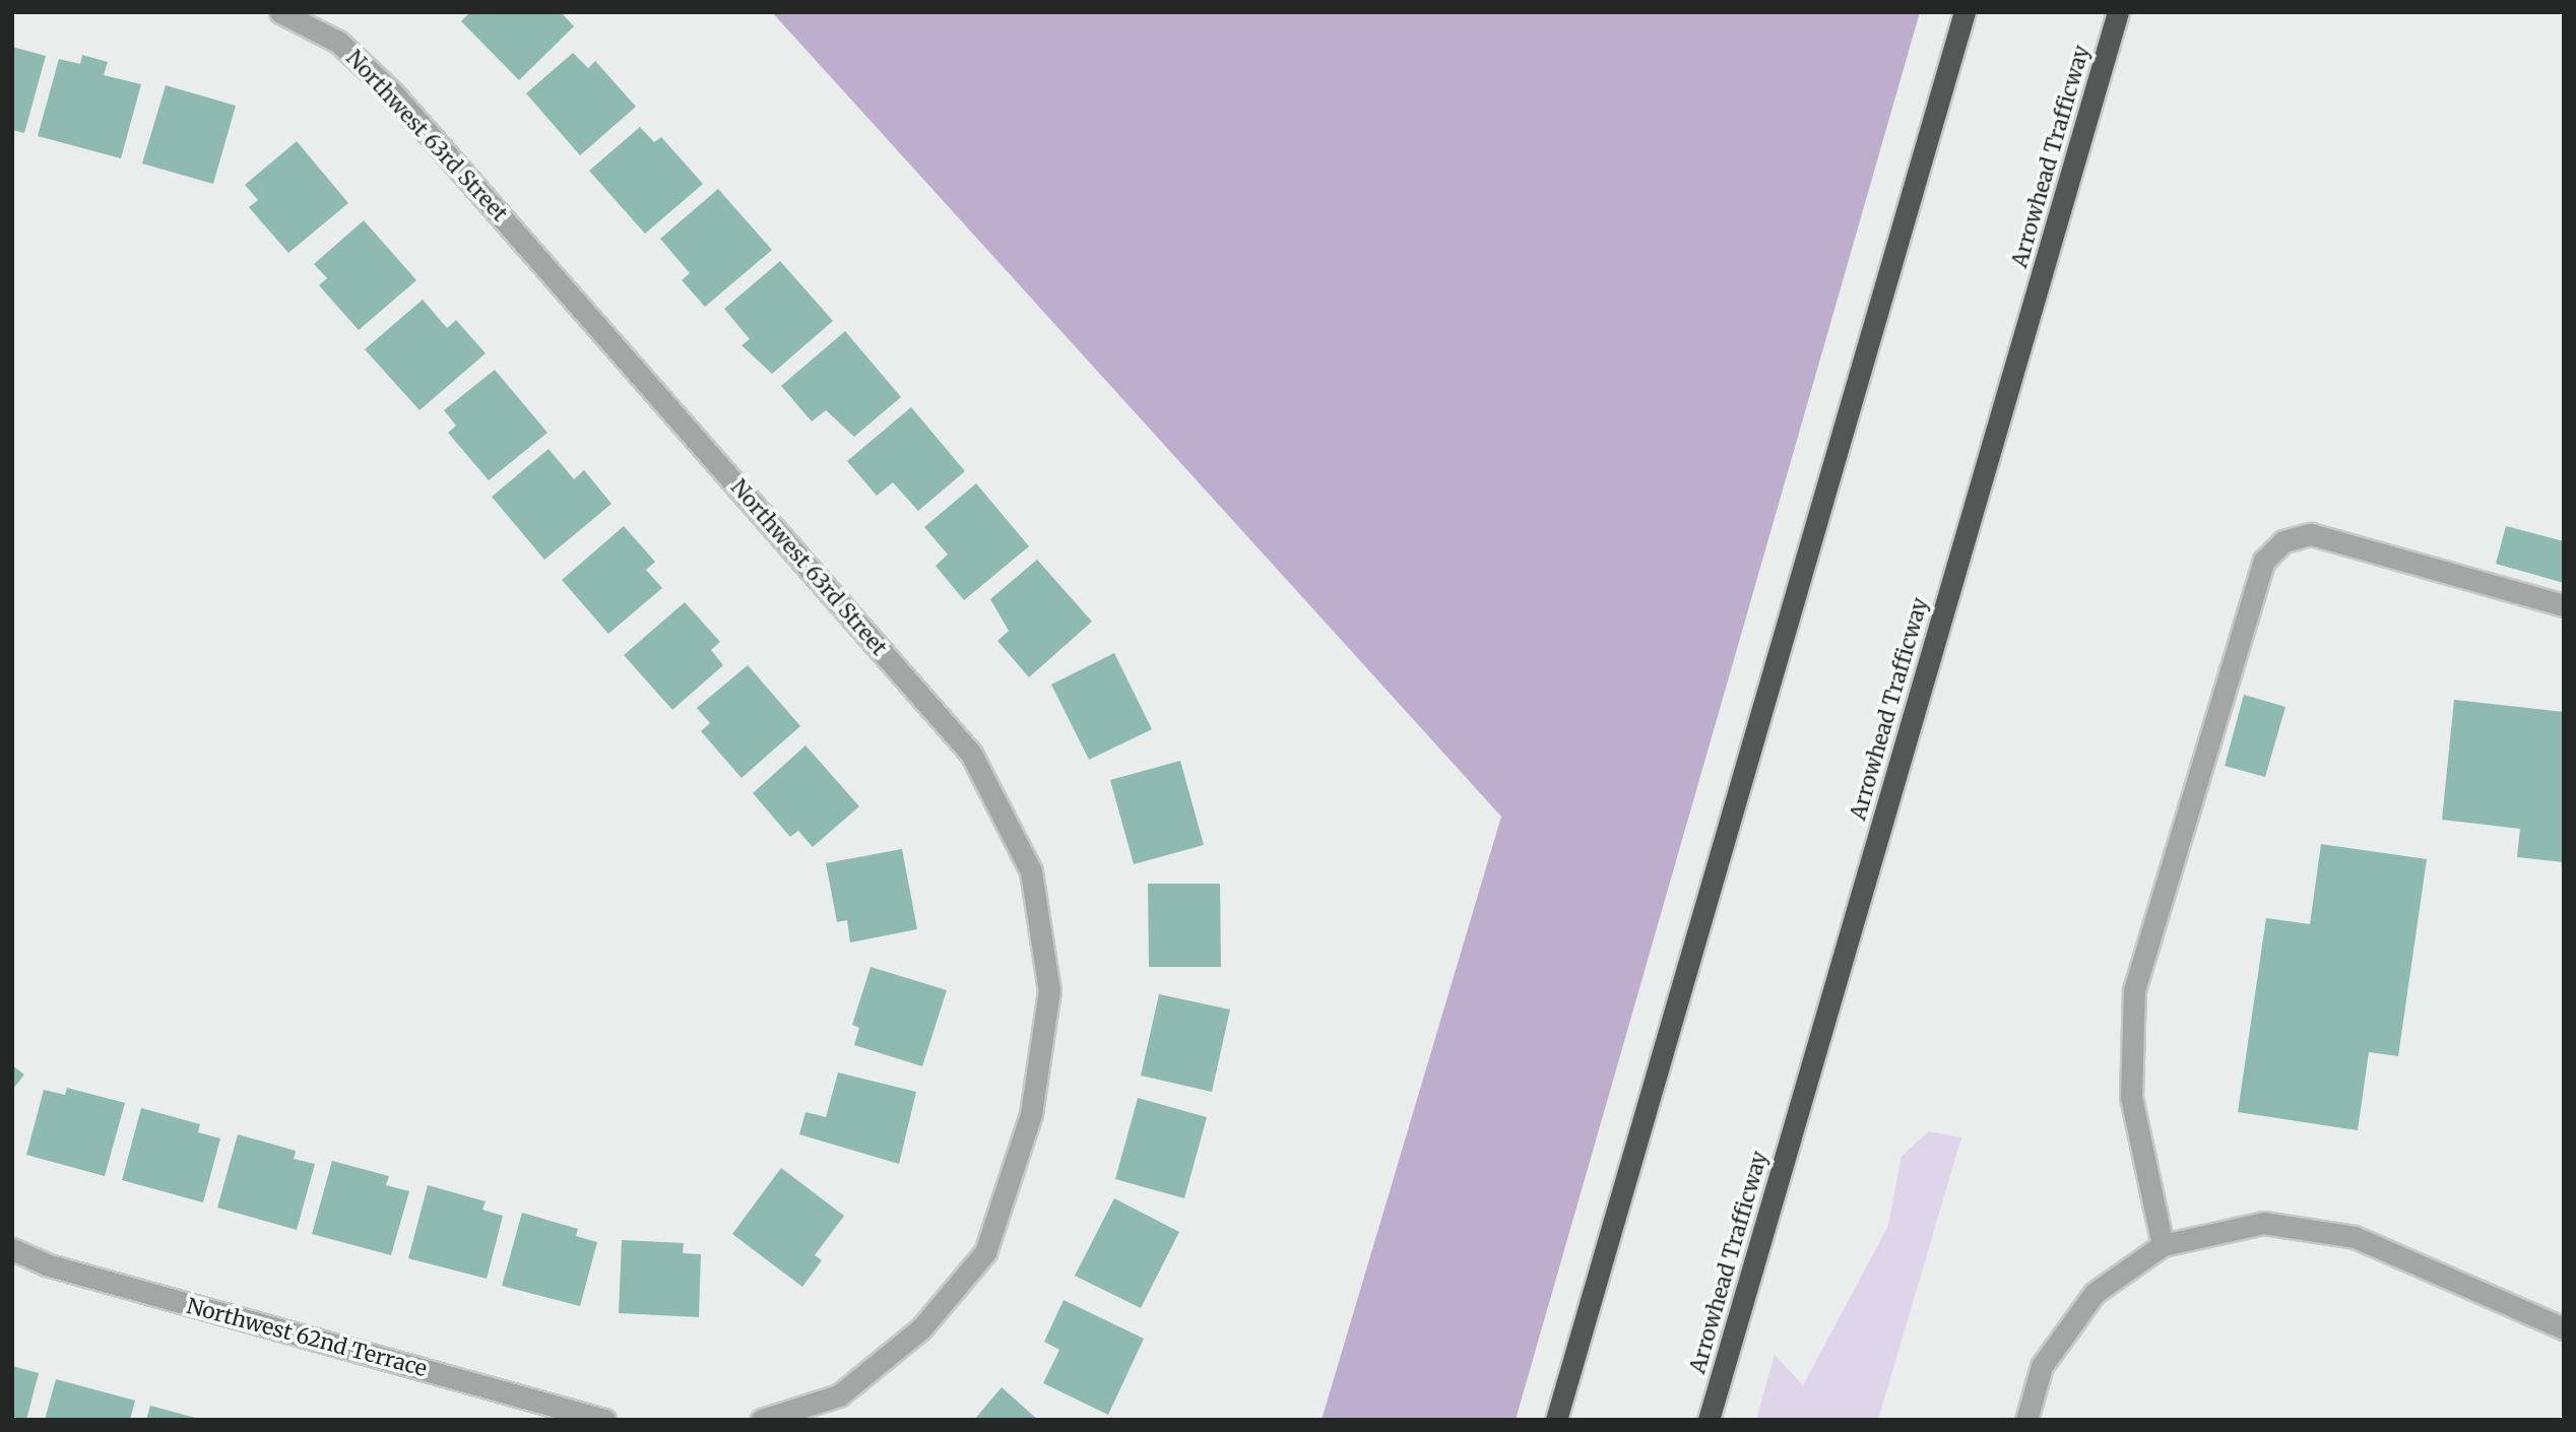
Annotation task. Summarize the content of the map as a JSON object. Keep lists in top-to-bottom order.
{
  "streets": {
    "highway": ["Arrowhead Trafficway"],
    "street": ["Northwest 63rd Street", "Northwest 62nd Terrace"]
  }
}
